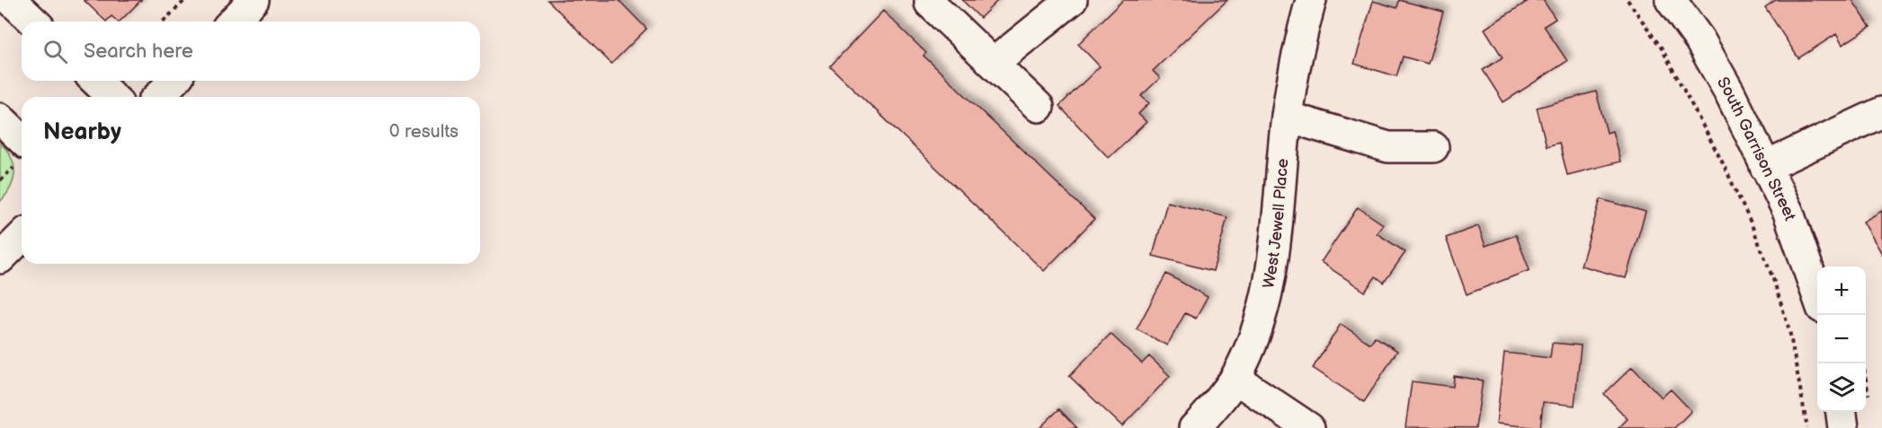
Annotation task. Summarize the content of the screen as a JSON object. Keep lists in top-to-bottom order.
{
  "streets": {
    "street": ["South Garrison Street", "West Jewell Place"]
  },
  "page": {
    "search": "Search here",
    "heading": ["Nearby", "0 results"],
    "map_buttons": ["+", "−"]
  }
}
